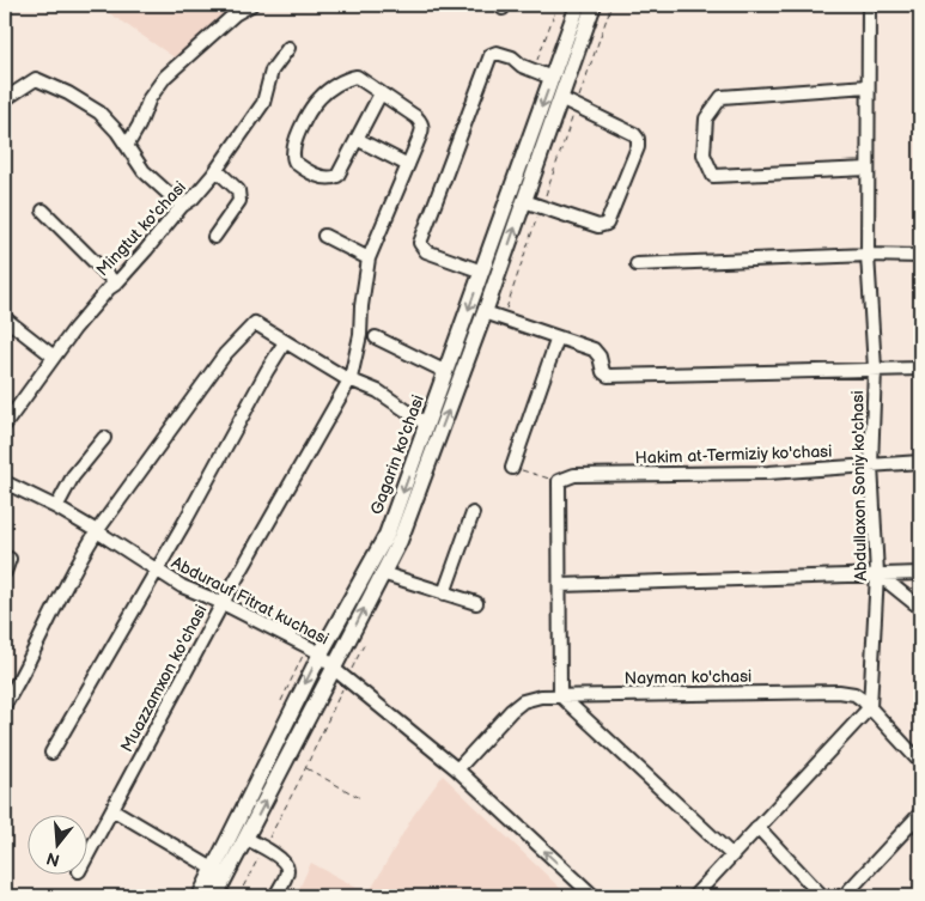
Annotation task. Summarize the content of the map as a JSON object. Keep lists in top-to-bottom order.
{
  "streets": {
    "main road": ["Gagarin ko'chasi"],
    "street": [
      "Mingtut ko'chasi",
      "Hakim at-Termiziy ko'chasi",
      "Abdullaxon Soniy ko'chasi",
      "Abdurauf Fitrat kuchasi",
      "Nayman ko'chasi",
      "Muazzamxon ko'chasi"
    ]
  },
  "crossings": [
    ["Gagarin ko'chasi", "Abdurauf Fitrat kuchasi"],
    ["Hakim at-Termiziy ko'chasi", "Abdullaxon Soniy ko'chasi"],
    ["Abdullaxon Soniy ko'chasi", "Nayman ko'chasi"],
    ["Abdurauf Fitrat kuchasi", "Nayman ko'chasi"],
    ["Abdurauf Fitrat kuchasi", "Muazzamxon ko'chasi"]
  ],
  "north": "bottom"
}
